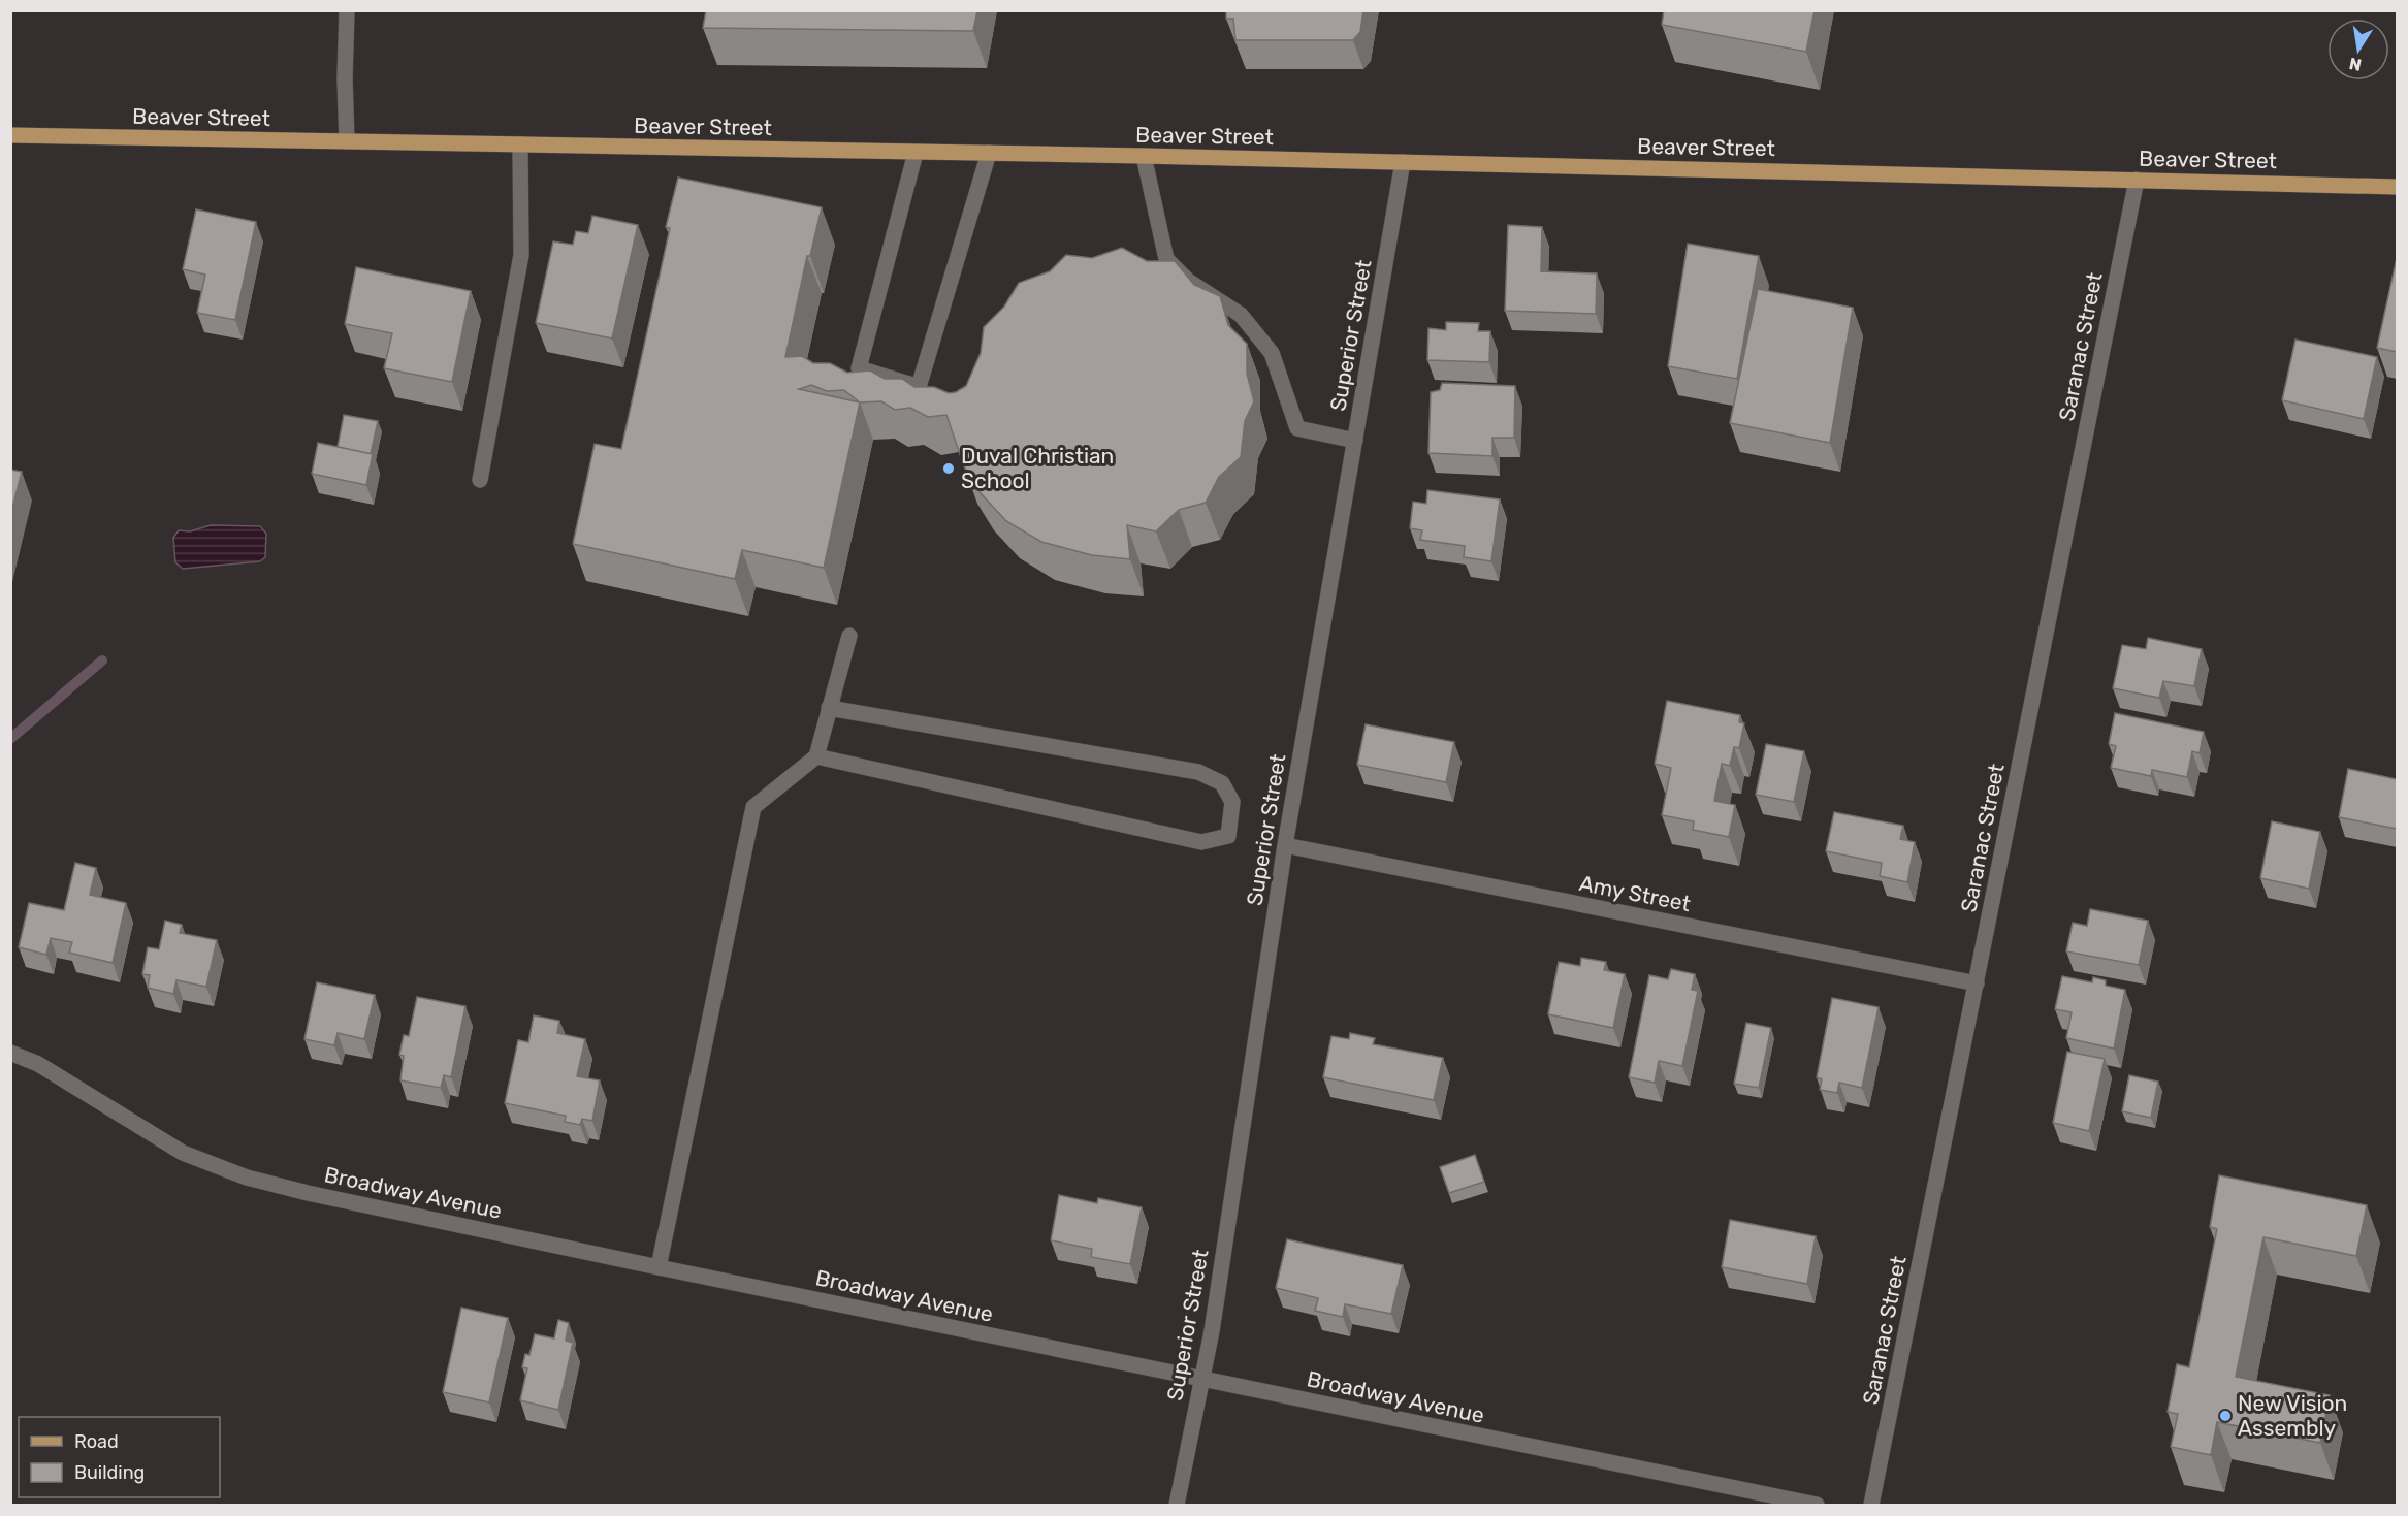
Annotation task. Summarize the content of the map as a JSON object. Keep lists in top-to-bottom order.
{
  "streets": {
    "main road": ["Beaver Street"],
    "street": [
      "Superior Street",
      "Saranac Street",
      "Amy Street",
      "Broadway Avenue"
    ]
  },
  "crossings": [
    ["Beaver Street", "Superior Street"],
    ["Beaver Street", "Saranac Street"],
    ["Superior Street", "Amy Street"],
    ["Superior Street", "Broadway Avenue"],
    ["Saranac Street", "Amy Street"]
  ],
  "places": ["Duval Christian School", "New Vision Assembly"],
  "legend": ["Road", "Building"],
  "north": "bottom"
}
